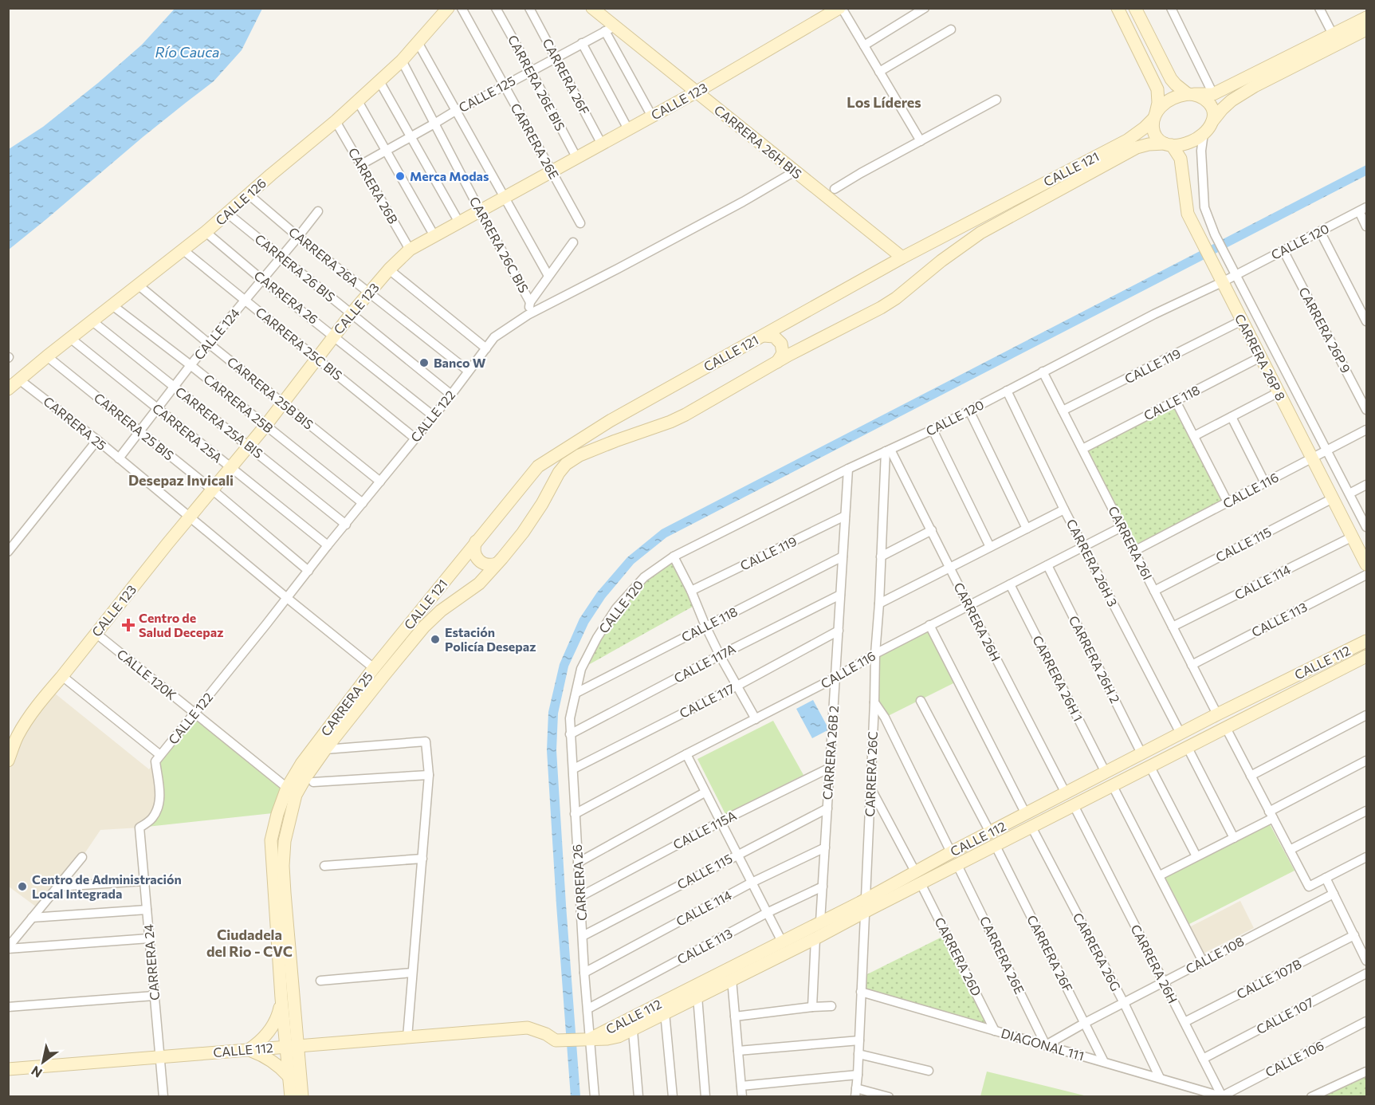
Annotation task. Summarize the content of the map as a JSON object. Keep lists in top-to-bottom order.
{
  "streets": {
    "street": [
      "CARRERA 26F",
      "CARRERA 26E BIS",
      "CALLE 125",
      "CALLE 123",
      "CARRERA 26E",
      "CARRERA 26H BIS",
      "CALLE 121",
      "CARRERA 26B",
      "CALLE 126",
      "CALLE 120",
      "CARRERA 26C BIS",
      "CARRERA 26A",
      "CARRERA 26 BIS",
      "CARRERA 26",
      "CARRERA 26P 9",
      "CALLE 124",
      "CARRERA 25C BIS",
      "CARRERA 26P 8",
      "CALLE 119",
      "CARRERA 25B BIS",
      "CALLE 118",
      "CARRERA 25B",
      "CALLE 122",
      "CARRERA 25A BIS",
      "CARRERA 25",
      "CARRERA 25 BIS",
      "CARRERA 25A",
      "CALLE 116",
      "CARRERA 26I",
      "CALLE 115",
      "CARRERA 26H 3",
      "CALLE 114",
      "CALLE 113",
      "CARRERA 26H",
      "CARRERA 26H 2",
      "CALLE 112",
      "CALLE 117A",
      "CALLE 120K",
      "CARRERA 26H 1",
      "CALLE 117",
      "CARRERA 26B 2",
      "CARRERA 26C",
      "CALLE 115A",
      "CARRERA 26G",
      "CALLE 108",
      "CARRERA 26D",
      "CARRERA 24",
      "CALLE 107B",
      "CALLE 107",
      "DIAGONAL 111",
      "CALLE 106"
    ]
  },
  "crossings": [
    ["CARRERA 26F", "CALLE 125"],
    ["CARRERA 26F", "CALLE 123"],
    ["CARRERA 26F", "CALLE 112"],
    ["CARRERA 26F", "CALLE 108"],
    ["CARRERA 26F", "DIAGONAL 111"],
    ["CARRERA 26E BIS", "CALLE 125"],
    ["CARRERA 26E BIS", "CALLE 123"],
    ["CALLE 125", "CARRERA 26E"],
    ["CALLE 125", "CARRERA 26H BIS"],
    ["CALLE 125", "CARRERA 26B"],
    ["CALLE 125", "CARRERA 26C BIS"],
    ["CALLE 123", "CARRERA 26E"],
    ["CALLE 123", "CARRERA 26H BIS"],
    ["CALLE 123", "CARRERA 26B"],
    ["CALLE 123", "CARRERA 26C BIS"],
    ["CALLE 123", "CARRERA 26A"],
    ["CALLE 123", "CARRERA 26 BIS"],
    ["CALLE 123", "CARRERA 26"],
    ["CALLE 123", "CARRERA 25C BIS"],
    ["CALLE 123", "CARRERA 25B BIS"],
    ["CALLE 123", "CARRERA 25B"],
    ["CALLE 123", "CARRERA 25A BIS"],
    ["CALLE 123", "CARRERA 25"],
    ["CALLE 123", "CARRERA 25 BIS"],
    ["CALLE 123", "CARRERA 25A"],
    ["CALLE 123", "CALLE 120K"],
    ["CARRERA 26E", "CALLE 112"],
    ["CARRERA 26E", "CALLE 108"],
    ["CARRERA 26E", "DIAGONAL 111"],
    ["CARRERA 26H BIS", "CALLE 121"],
    ["CARRERA 26H BIS", "CALLE 122"],
    ["CALLE 121", "CARRERA 26P 8"],
    ["CALLE 121", "CARRERA 25"],
    ["CARRERA 26B", "CALLE 126"],
    ["CALLE 126", "CARRERA 26C BIS"],
    ["CALLE 126", "CARRERA 26A"],
    ["CALLE 126", "CARRERA 26 BIS"],
    ["CALLE 126", "CARRERA 26"],
    ["CALLE 126", "CARRERA 25C BIS"],
    ["CALLE 126", "CARRERA 25B BIS"],
    ["CALLE 126", "CARRERA 25B"],
    ["CALLE 126", "CARRERA 25A BIS"],
    ["CALLE 126", "CARRERA 25"],
    ["CALLE 126", "CARRERA 25 BIS"],
    ["CALLE 126", "CARRERA 25A"],
    ["CALLE 120", "CARRERA 26"],
    ["CALLE 120", "CARRERA 26P 9"],
    ["CALLE 120", "CARRERA 26P 8"],
    ["CALLE 120", "CARRERA 26I"],
    ["CALLE 120", "CARRERA 26H 3"],
    ["CALLE 120", "CARRERA 26H"],
    ["CALLE 120", "CARRERA 26B 2"],
    ["CALLE 120", "CARRERA 26C"],
    ["CARRERA 26A", "CALLE 124"],
    ["CARRERA 26A", "CALLE 122"],
    ["CARRERA 26 BIS", "CALLE 124"],
    ["CARRERA 26 BIS", "CALLE 122"],
    ["CARRERA 26", "CALLE 124"],
    ["CARRERA 26", "CALLE 118"],
    ["CARRERA 26", "CALLE 122"],
    ["CARRERA 26", "CALLE 116"],
    ["CARRERA 26", "CALLE 115"],
    ["CARRERA 26", "CALLE 114"],
    ["CARRERA 26", "CALLE 113"],
    ["CARRERA 26", "CALLE 112"],
    ["CARRERA 26", "CALLE 117A"],
    ["CARRERA 26", "CALLE 117"],
    ["CARRERA 26", "CALLE 115A"],
    ["CALLE 124", "CARRERA 25C BIS"],
    ["CALLE 124", "CARRERA 25B BIS"],
    ["CALLE 124", "CARRERA 25B"],
    ["CALLE 124", "CARRERA 25A BIS"],
    ["CALLE 124", "CARRERA 25"],
    ["CALLE 124", "CARRERA 25 BIS"],
    ["CALLE 124", "CARRERA 25A"],
    ["CARRERA 25C BIS", "CALLE 122"],
    ["CARRERA 26P 8", "CALLE 119"],
    ["CARRERA 26P 8", "CALLE 118"],
    ["CARRERA 26P 8", "CALLE 116"],
    ["CARRERA 26P 8", "CALLE 115"],
    ["CARRERA 26P 8", "CALLE 114"],
    ["CALLE 119", "CARRERA 26I"],
    ["CALLE 119", "CARRERA 26B 2"],
    ["CARRERA 25B BIS", "CALLE 122"],
    ["CALLE 118", "CARRERA 26I"],
    ["CALLE 118", "CARRERA 26B 2"],
    ["CARRERA 25B", "CALLE 122"],
    ["CALLE 122", "CARRERA 25A BIS"],
    ["CALLE 122", "CARRERA 25"],
    ["CALLE 122", "CARRERA 25 BIS"],
    ["CALLE 122", "CARRERA 25A"],
    ["CALLE 122", "CALLE 120K"],
    ["CALLE 122", "CARRERA 24"],
    ["CARRERA 25", "CALLE 112"],
    ["CARRERA 25", "CALLE 120K"],
    ["CALLE 116", "CARRERA 26I"],
    ["CALLE 116", "CARRERA 26H 3"],
    ["CALLE 116", "CARRERA 26H"],
    ["CALLE 116", "CARRERA 26H 2"],
    ["CALLE 116", "CARRERA 26H 1"],
    ["CALLE 116", "CARRERA 26B 2"],
    ["CALLE 116", "CARRERA 26C"],
    ["CARRERA 26I", "CALLE 115"],
    ["CARRERA 26I", "CALLE 114"],
    ["CARRERA 26I", "CALLE 113"],
    ["CARRERA 26I", "CALLE 112"],
    ["CALLE 115", "CARRERA 26B 2"],
    ["CARRERA 26H 3", "CALLE 112"],
    ["CALLE 114", "CARRERA 26B 2"],
    ["CALLE 113", "CARRERA 26B 2"],
    ["CARRERA 26H", "CALLE 112"],
    ["CARRERA 26H", "CARRERA 26C"],
    ["CARRERA 26H", "CALLE 108"],
    ["CARRERA 26H", "CALLE 107B"],
    ["CARRERA 26H", "CALLE 107"],
    ["CARRERA 26H", "DIAGONAL 111"],
    ["CARRERA 26H", "CALLE 106"],
    ["CARRERA 26H 2", "CALLE 112"],
    ["CALLE 112", "CARRERA 26H 1"],
    ["CALLE 112", "CARRERA 26B 2"],
    ["CALLE 112", "CARRERA 26C"],
    ["CALLE 112", "CARRERA 26G"],
    ["CALLE 112", "CARRERA 26D"],
    ["CALLE 112", "CARRERA 24"],
    ["CALLE 117A", "CARRERA 26B 2"],
    ["CALLE 117", "CARRERA 26B 2"],
    ["CARRERA 26B 2", "CALLE 115A"],
    ["CARRERA 26C", "DIAGONAL 111"],
    ["CARRERA 26G", "CALLE 108"],
    ["CARRERA 26G", "DIAGONAL 111"],
    ["CALLE 108", "DIAGONAL 111"],
    ["CARRERA 26D", "DIAGONAL 111"],
    ["DIAGONAL 111", "CALLE 106"]
  ],
  "districts": ["Los Líderes", "Desepaz Invicali", "Ciudadela del Rio - CVC"],
  "water": ["Río Cauca"],
  "places": {
    "other": [
      "Merca Modas",
      "Banco W",
      "Estación Policía Desepaz",
      "Centro de Administración Local Integrada"
    ],
    "health": ["Centro de Salud Decepaz"]
  },
  "north": "bottom left"
}
